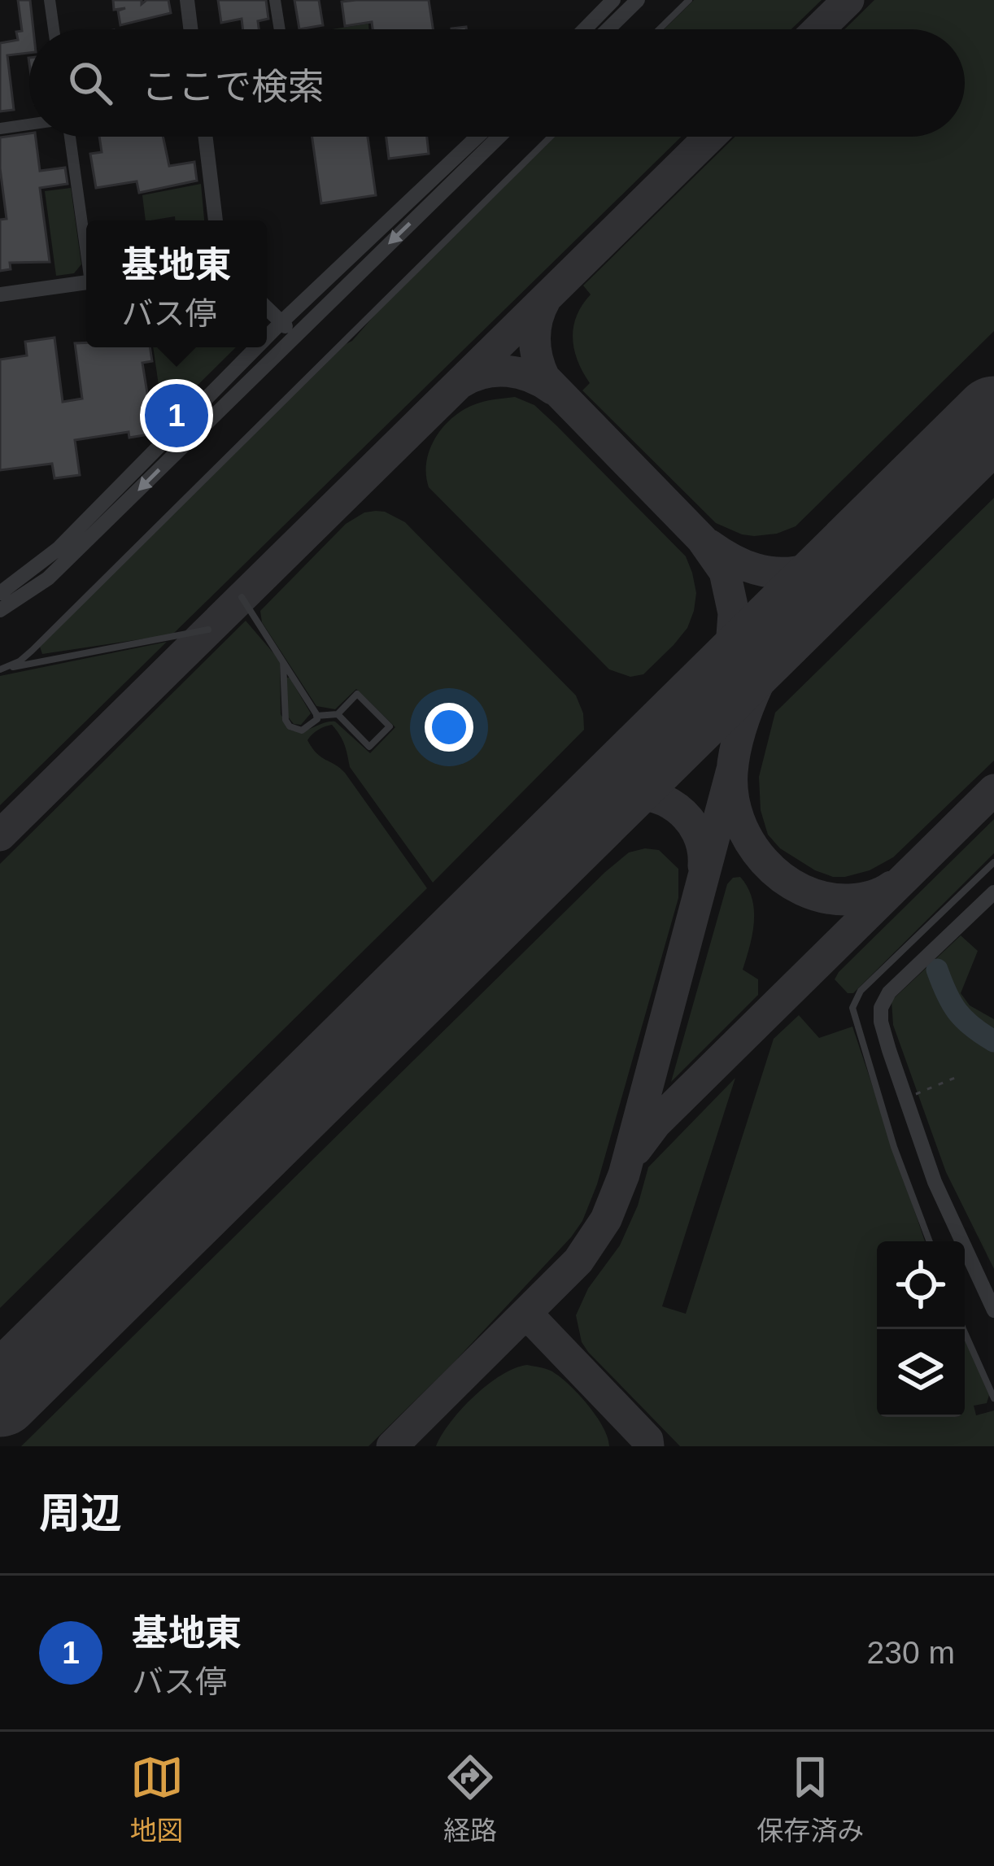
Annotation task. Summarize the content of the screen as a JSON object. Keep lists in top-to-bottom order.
{
  "page": {
    "search": "ここで検索",
    "popup": ["基地東", "バス停"],
    "pins": "1",
    "heading": "周辺",
    "list": [
      {
        "mark": "1",
        "name": "基地東",
        "note": "バス停",
        "value": "230 m"
      }
    ],
    "nav": ["地図", "経路", "保存済み"]
  }
}
